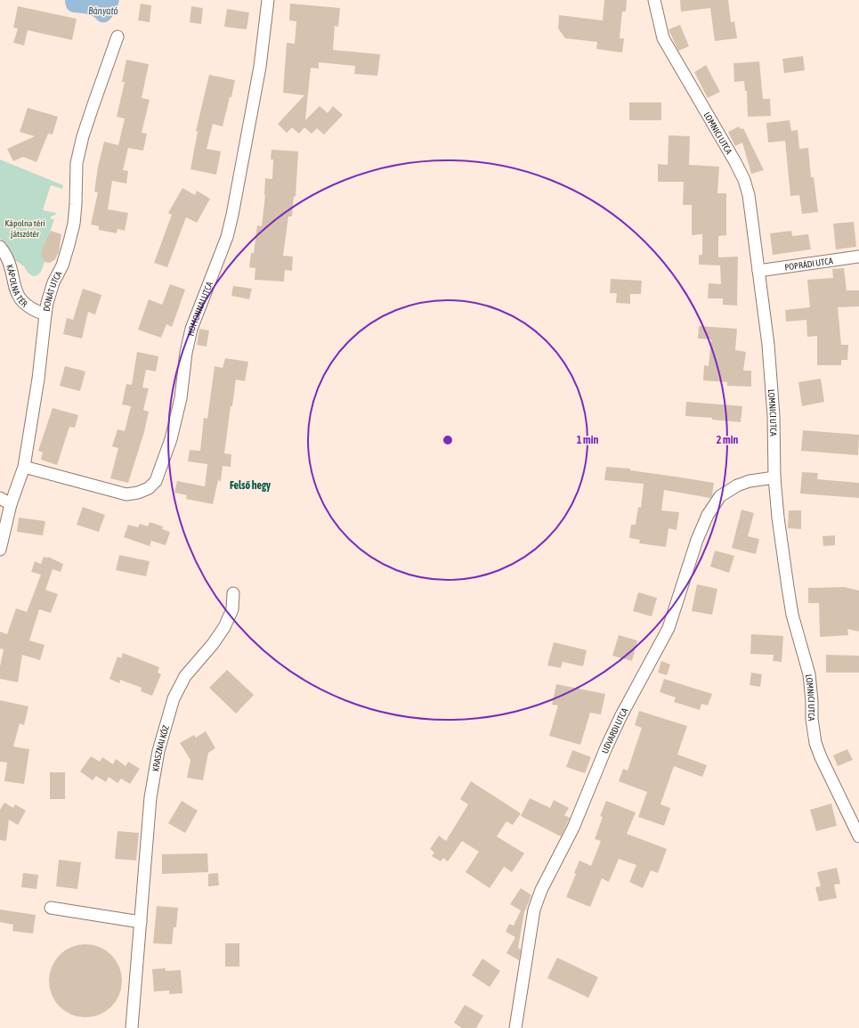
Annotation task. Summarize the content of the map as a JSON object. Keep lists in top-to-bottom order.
{
  "streets": {
    "street": [
      "LOMNICI UTCA",
      "POPRÁDI UTCA",
      "KÁPOLNA TÉR",
      "DONÁT UTCA",
      "HOMONNAI UTCA",
      "UDVARDI UTCA",
      "KRASZNAI KÖZ"
    ]
  },
  "crossings": [
    ["LOMNICI UTCA", "POPRÁDI UTCA"],
    ["LOMNICI UTCA", "UDVARDI UTCA"],
    ["KÁPOLNA TÉR", "DONÁT UTCA"],
    ["DONÁT UTCA", "HOMONNAI UTCA"]
  ],
  "districts": ["Felső hegy"],
  "water": ["Bányató"],
  "parks": ["Kápolna téri játszótér"],
  "rings": ["1 min", "2 min"]
}
